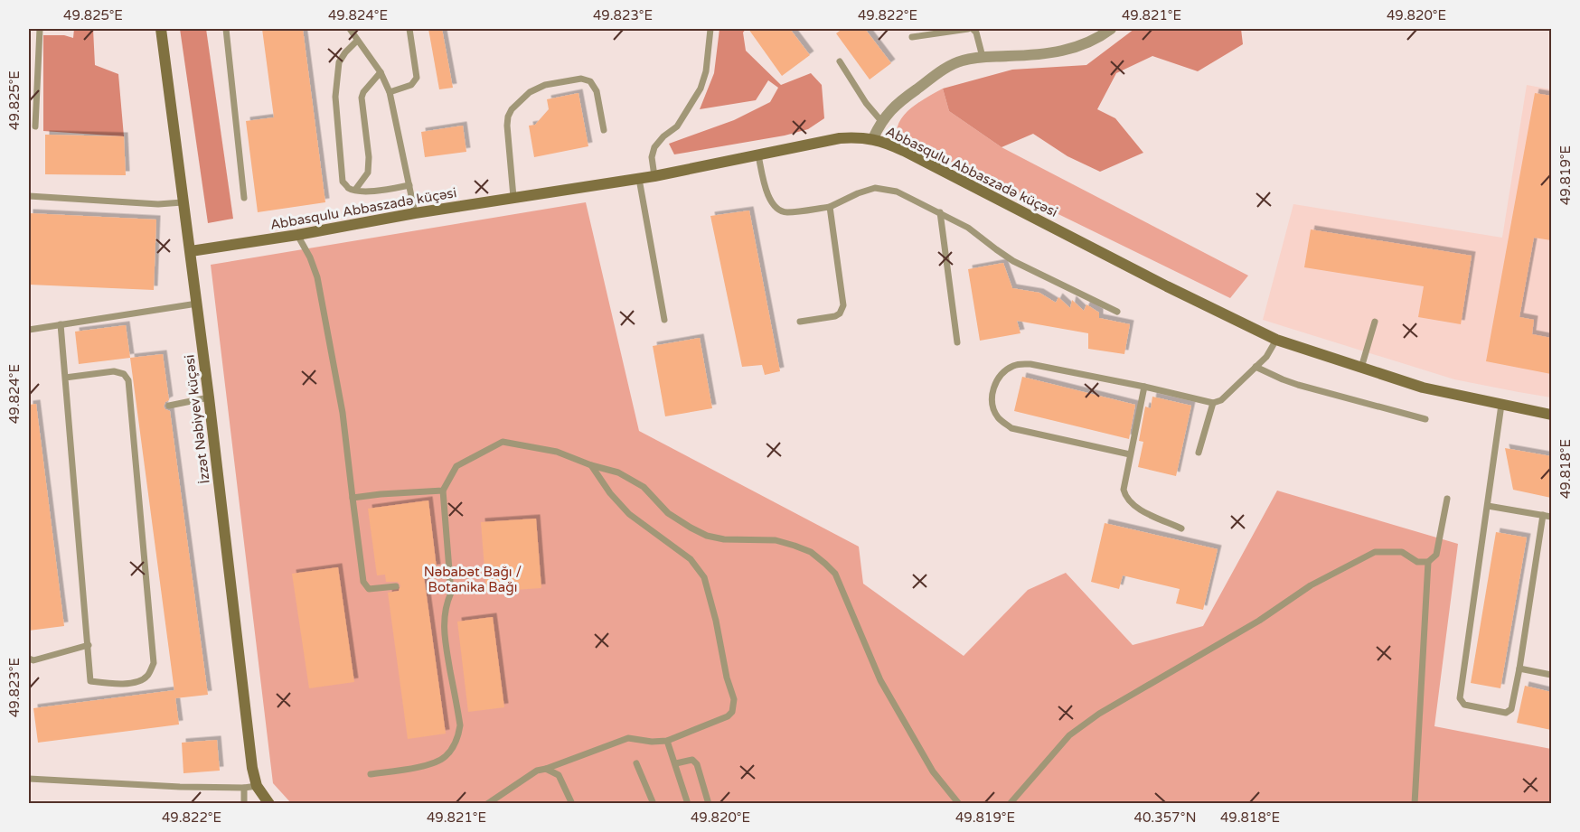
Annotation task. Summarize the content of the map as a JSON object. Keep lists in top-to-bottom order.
{
  "streets": {
    "street": ["Abbasqulu Abbaszadə küçəsi", "İzzət Nəbiyev küçəsi"]
  },
  "crossings": [
    ["Abbasqulu Abbaszadə küçəsi", "İzzət Nəbiyev küçəsi"]
  ],
  "parks": ["Nəbabət Bağı / Botanika Bağı"],
  "coordinates": [
    "49.825°E",
    "49.824°E",
    "49.823°E",
    "49.822°E",
    "49.821°E",
    "49.820°E",
    "49.819°E",
    "49.818°E",
    "40.357°N"
  ]
}
